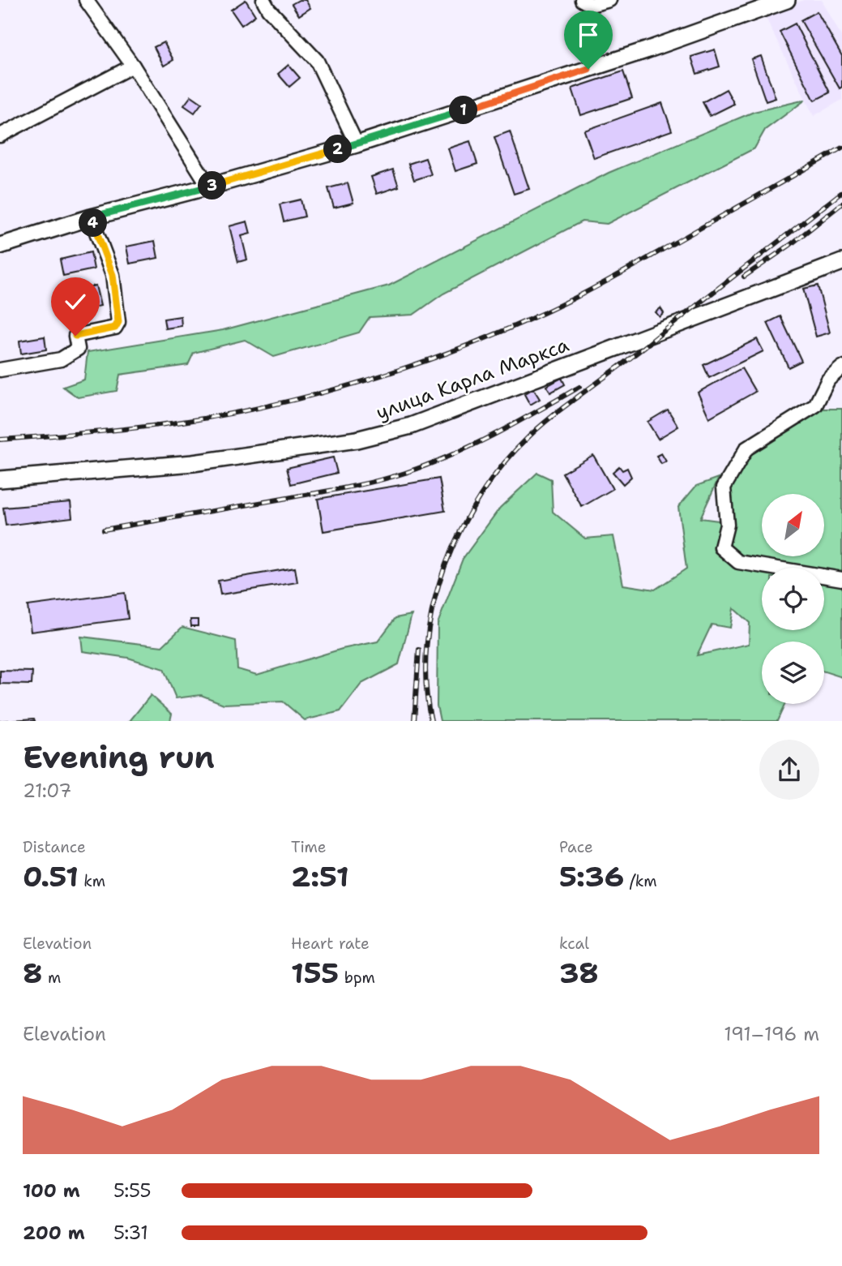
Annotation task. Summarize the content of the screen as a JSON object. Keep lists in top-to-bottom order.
{
  "streets": {
    "main road": ["улица Карла Маркса"]
  },
  "north": "top right",
  "page": {
    "pins": [
      "1",
      "2",
      "3",
      "4"
    ],
    "heading": ["Evening run", "21:07"],
    "stats": [
      ["Distance", "0.51 km"],
      ["Time", "2:51"],
      ["Pace", "5:36 /km"],
      ["Elevation", "8 m"],
      ["Heart rate", "155 bpm"],
      ["kcal", "38"]
    ],
    "chart": ["Elevation", "191–196 m"],
    "list": [
      {
        "name": "100 m",
        "note": "5:55"
      },
      {
        "name": "200 m",
        "note": "5:31"
      }
    ]
  }
}
